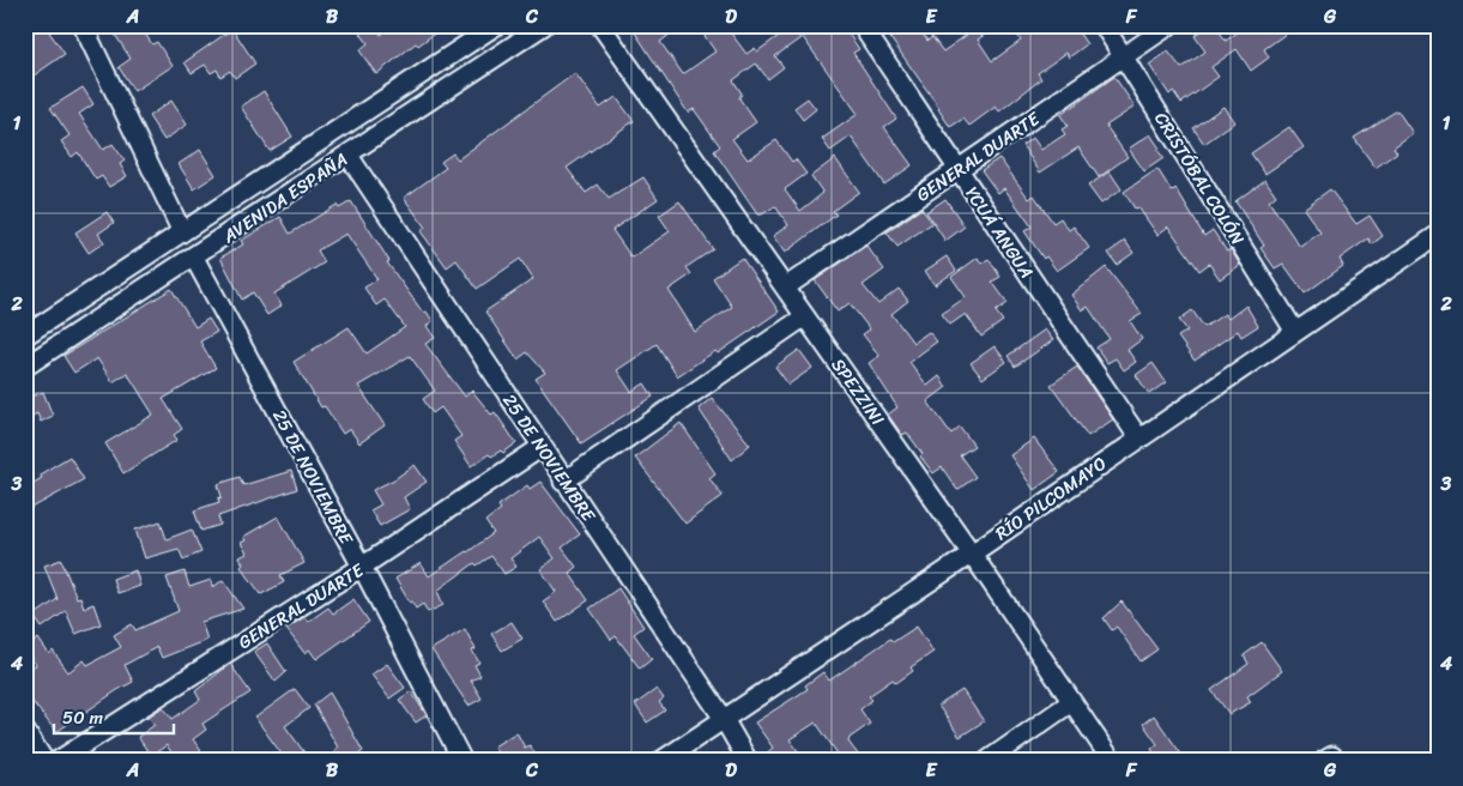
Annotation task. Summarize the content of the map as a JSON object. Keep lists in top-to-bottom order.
{
  "streets": {
    "street": [
      "GENERAL DUARTE",
      "CRISTÓBAL COLÓN",
      "AVENIDA ESPAÑA",
      "YCUÁ ANGUA",
      "SPEZZINI",
      "25 DE NOVIEMBRE",
      "RÍO PILCOMAYO"
    ]
  },
  "crossings": [
    ["GENERAL DUARTE", "CRISTÓBAL COLÓN"],
    ["GENERAL DUARTE", "YCUÁ ANGUA"],
    ["GENERAL DUARTE", "SPEZZINI"],
    ["GENERAL DUARTE", "25 DE NOVIEMBRE"],
    ["CRISTÓBAL COLÓN", "RÍO PILCOMAYO"],
    ["AVENIDA ESPAÑA", "25 DE NOVIEMBRE"],
    ["YCUÁ ANGUA", "RÍO PILCOMAYO"],
    ["SPEZZINI", "RÍO PILCOMAYO"],
    ["25 DE NOVIEMBRE", "RÍO PILCOMAYO"]
  ],
  "scale_bar": "50 m",
  "grid": {
    "columns": [
      "A",
      "B",
      "C",
      "D",
      "E",
      "F",
      "G"
    ],
    "rows": [
      "1",
      "2",
      "3",
      "4"
    ]
  }
}
